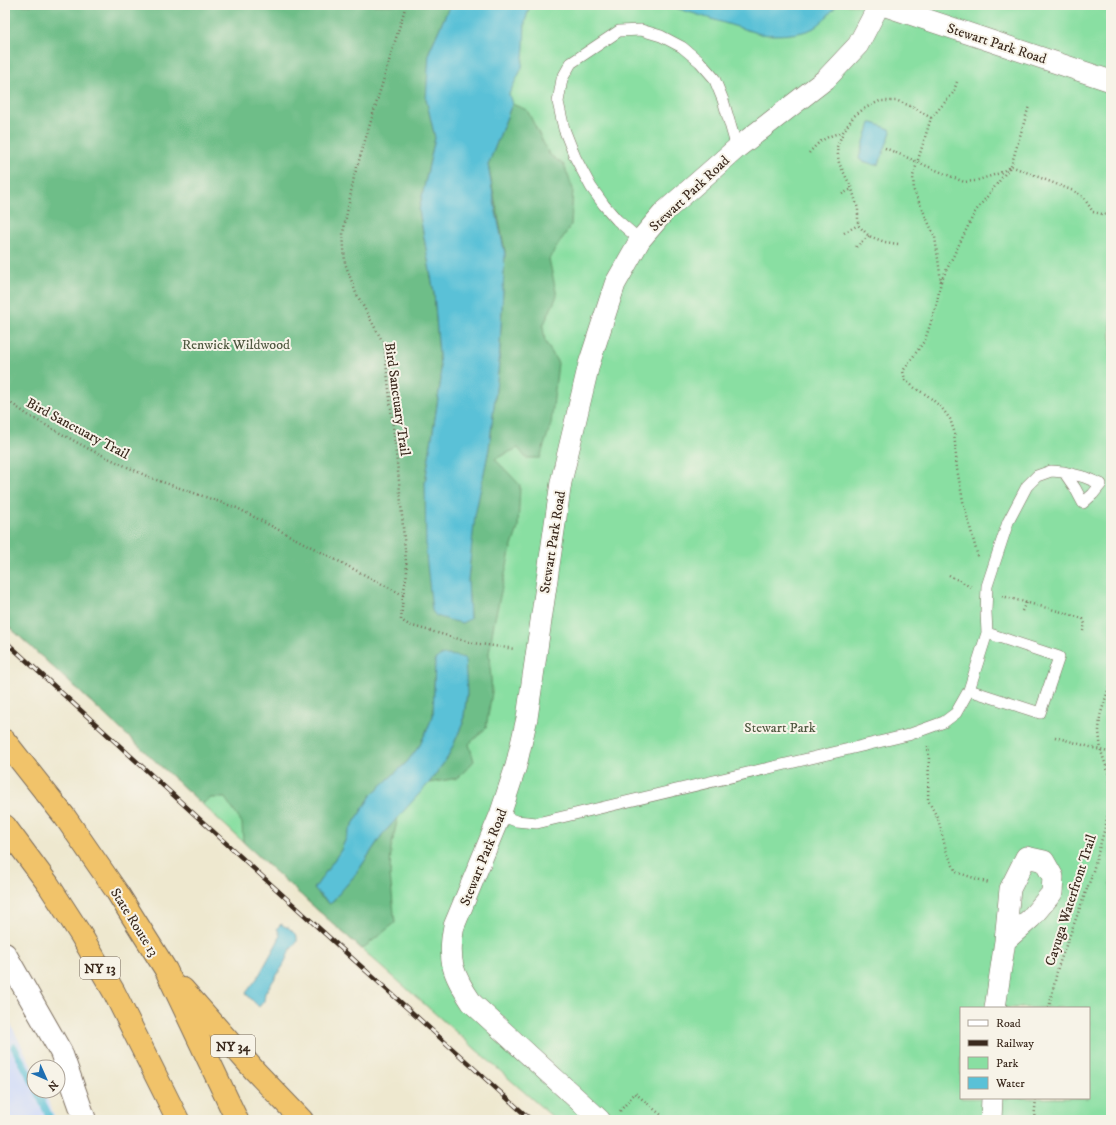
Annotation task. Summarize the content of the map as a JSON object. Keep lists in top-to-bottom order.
{
  "streets": {
    "highway": ["State Route 13", "NY 13", "NY 34"],
    "street": ["Stewart Park Road"],
    "path": ["Bird Sanctuary Trail", "Cayuga Waterfront Trail"]
  },
  "crossings": [
    ["Stewart Park Road", "Bird Sanctuary Trail"],
    ["State Route 13", "NY 34"]
  ],
  "parks": ["Renwick Wildwood", "Stewart Park"],
  "legend": [
    "Road",
    "Railway",
    "Park",
    "Water"
  ],
  "north": "bottom right"
}
